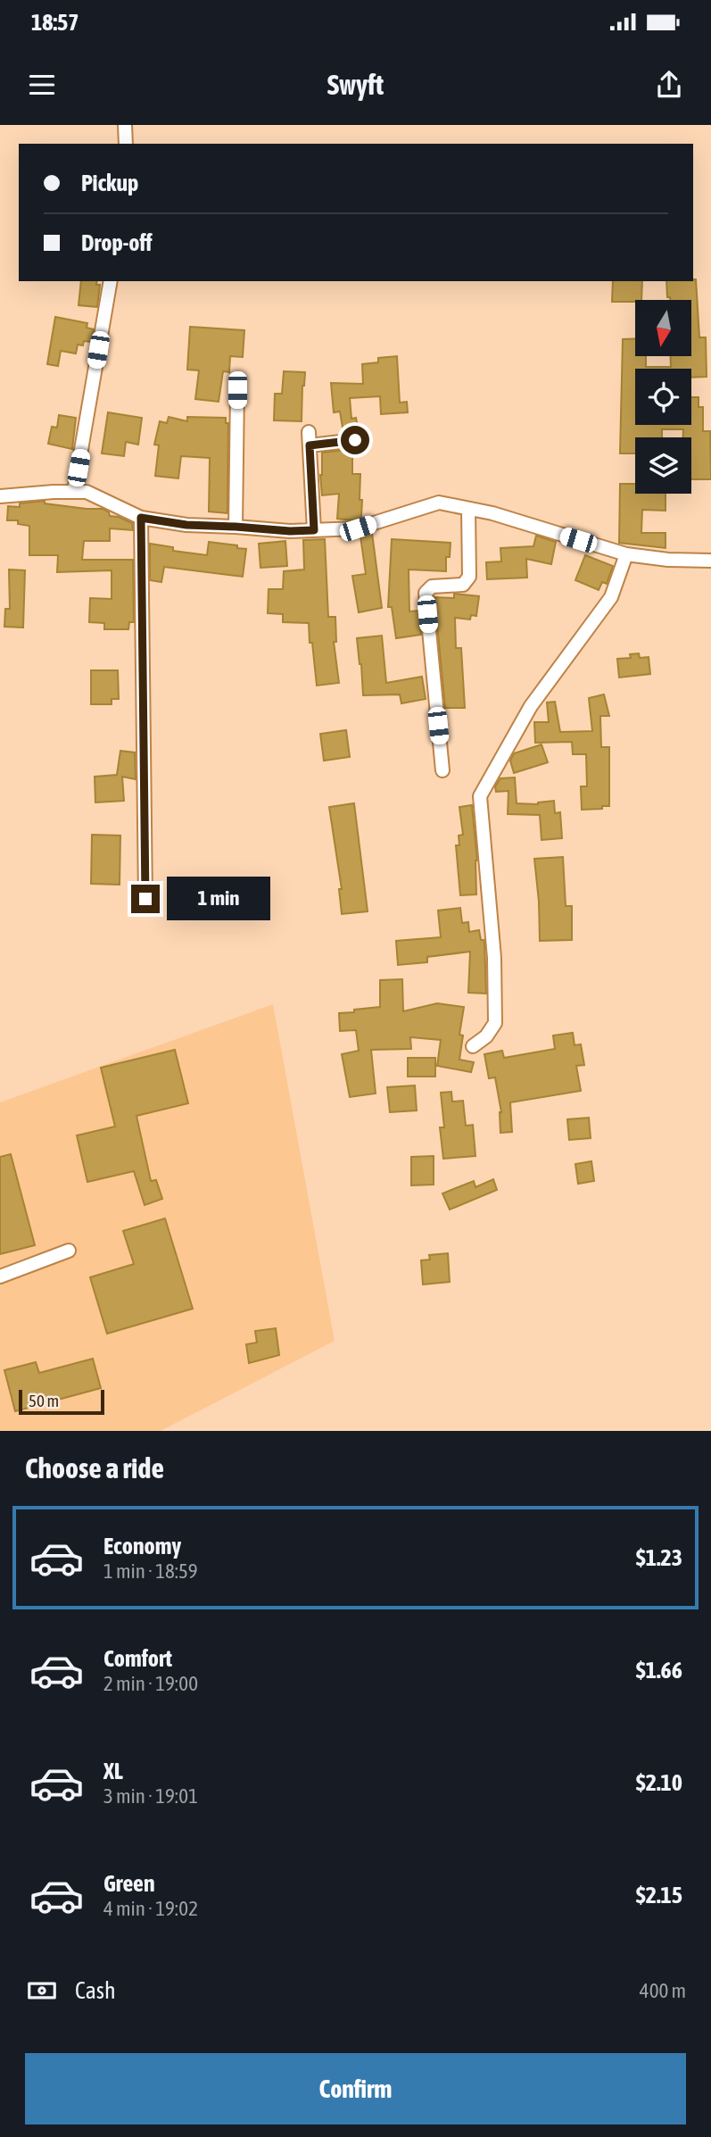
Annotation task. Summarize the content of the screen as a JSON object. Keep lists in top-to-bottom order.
{
  "scale_bar": "50 m",
  "north": "bottom",
  "page": {
    "status": "18:57",
    "header": "Swyft",
    "banner": ["Pickup", "Drop-off"],
    "bubble": "1 min",
    "scale": "50 m",
    "heading": "Choose a ride",
    "list": [
      {
        "name": "Economy",
        "note": "1 min · 18:59",
        "value": "$1.23"
      },
      {
        "name": "Comfort",
        "note": "2 min · 19:00",
        "value": "$1.66"
      },
      {
        "name": "XL",
        "note": "3 min · 19:01",
        "value": "$2.10"
      },
      {
        "name": "Green",
        "note": "4 min · 19:02",
        "value": "$2.15"
      }
    ],
    "pay": ["Cash", "400 m"],
    "buttons": "Confirm"
  }
}
